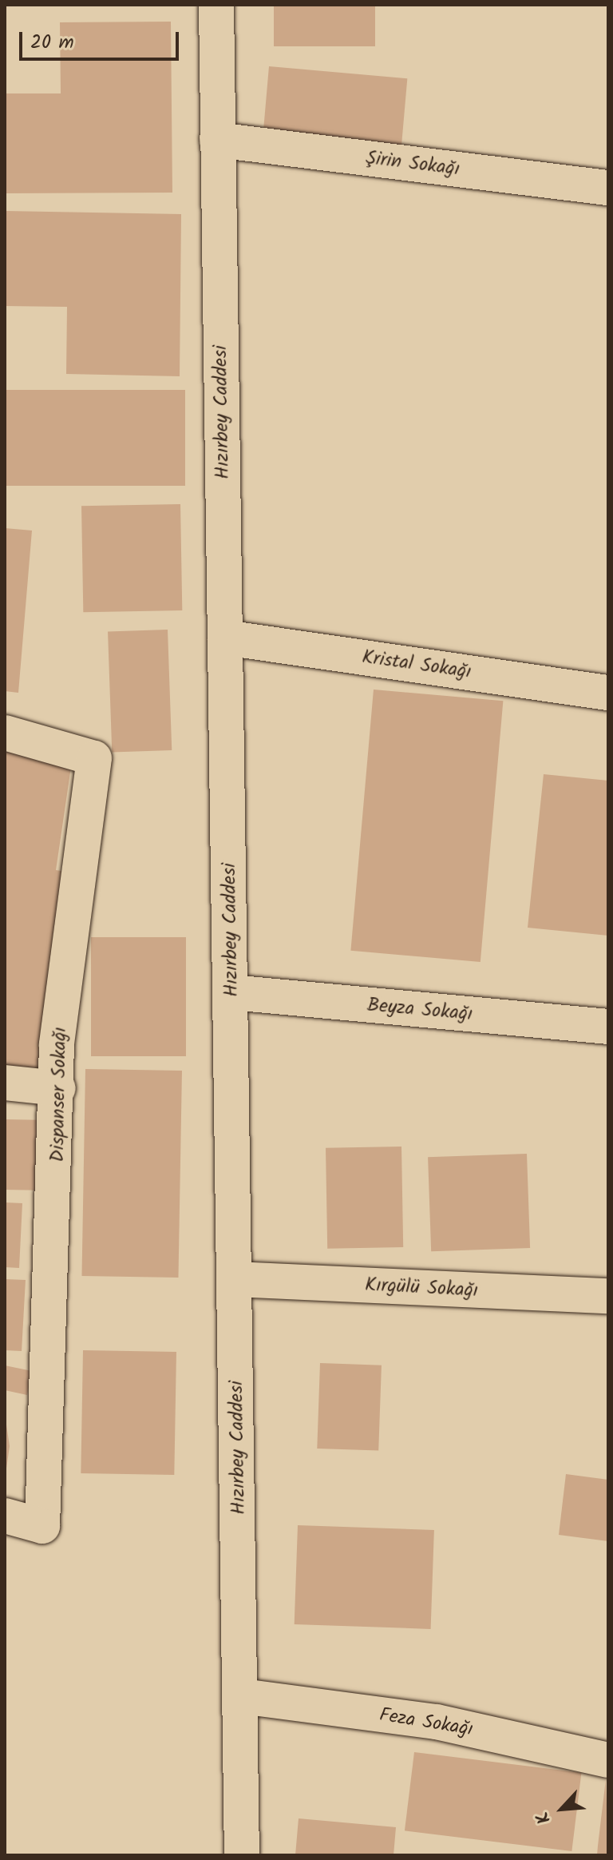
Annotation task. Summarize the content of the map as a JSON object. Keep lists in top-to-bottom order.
{
  "streets": {
    "street": [
      "Şirin Sokağı",
      "Hızırbey Caddesi",
      "Kristal Sokağı",
      "Beyza Sokağı",
      "Dispanser Sokağı",
      "Kırgülü Sokağı",
      "Feza Sokağı"
    ]
  },
  "crossings": [
    ["Şirin Sokağı", "Hızırbey Caddesi"],
    ["Hızırbey Caddesi", "Kristal Sokağı"],
    ["Hızırbey Caddesi", "Beyza Sokağı"],
    ["Hızırbey Caddesi", "Kırgülü Sokağı"],
    ["Hızırbey Caddesi", "Feza Sokağı"]
  ],
  "scale_bar": "20 m",
  "north": "bottom left"
}
